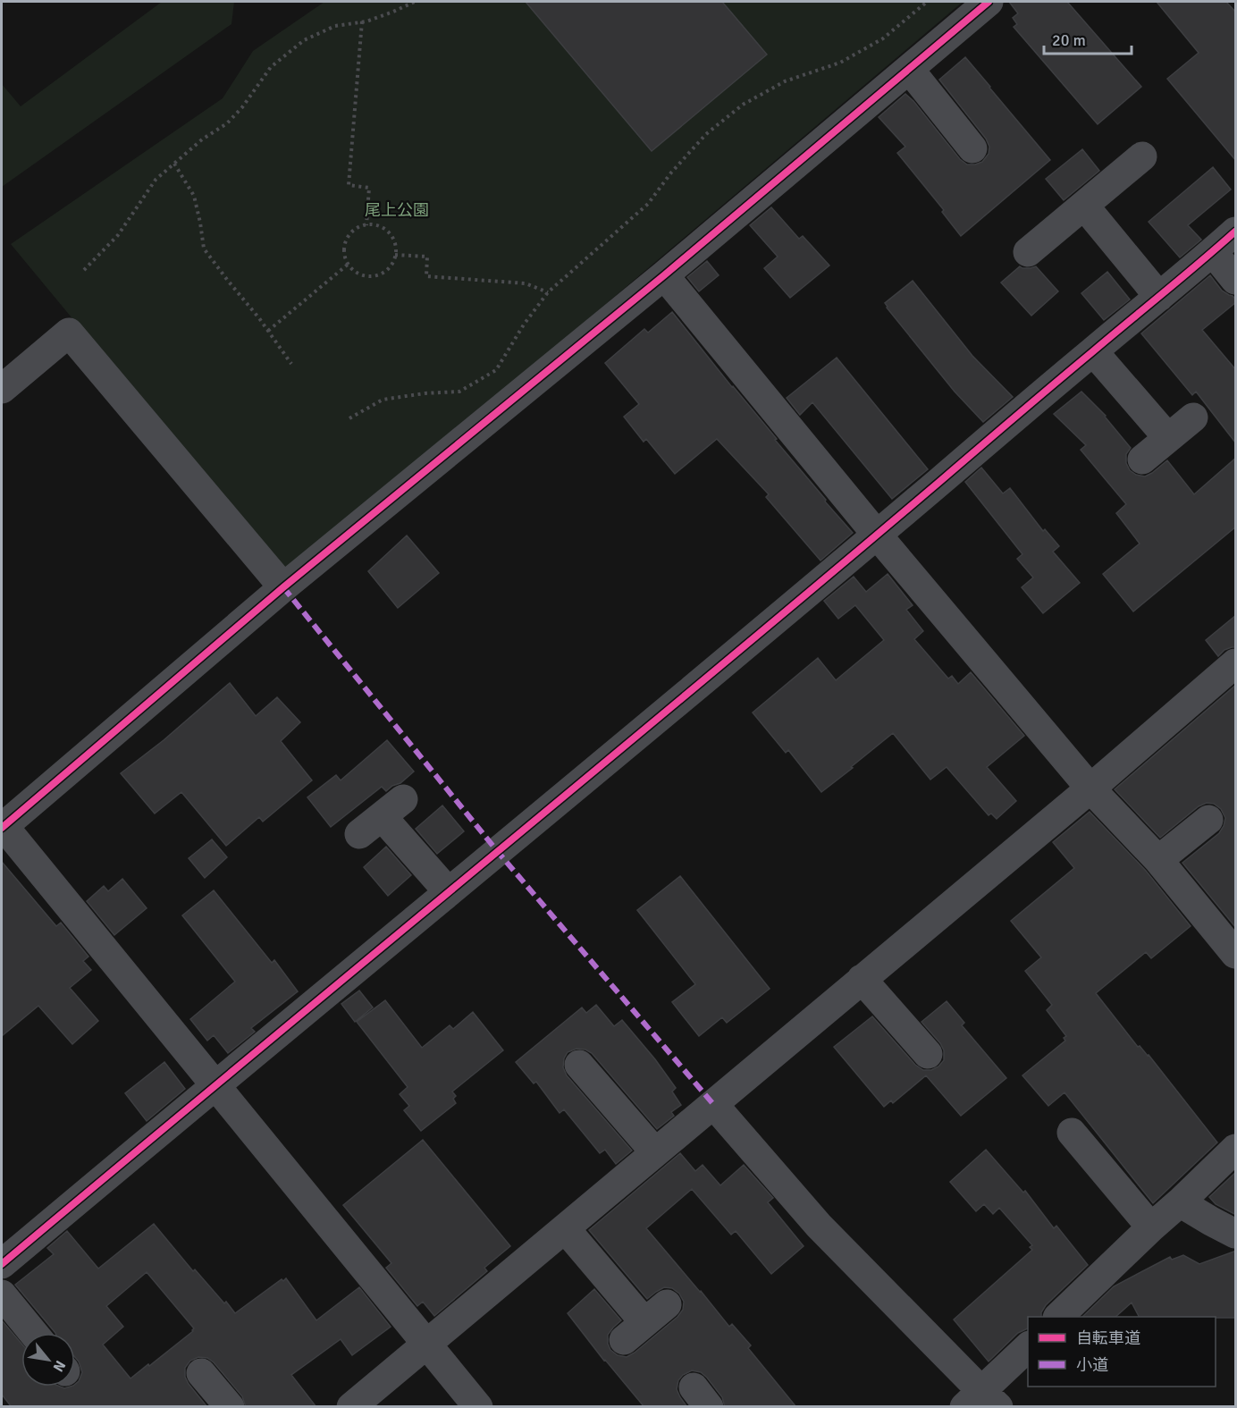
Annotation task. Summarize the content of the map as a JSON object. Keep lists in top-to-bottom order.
{
  "parks": ["尾上公園"],
  "legend": ["自転車道", "小道"],
  "scale_bar": "20 m",
  "north": "bottom right"
}
